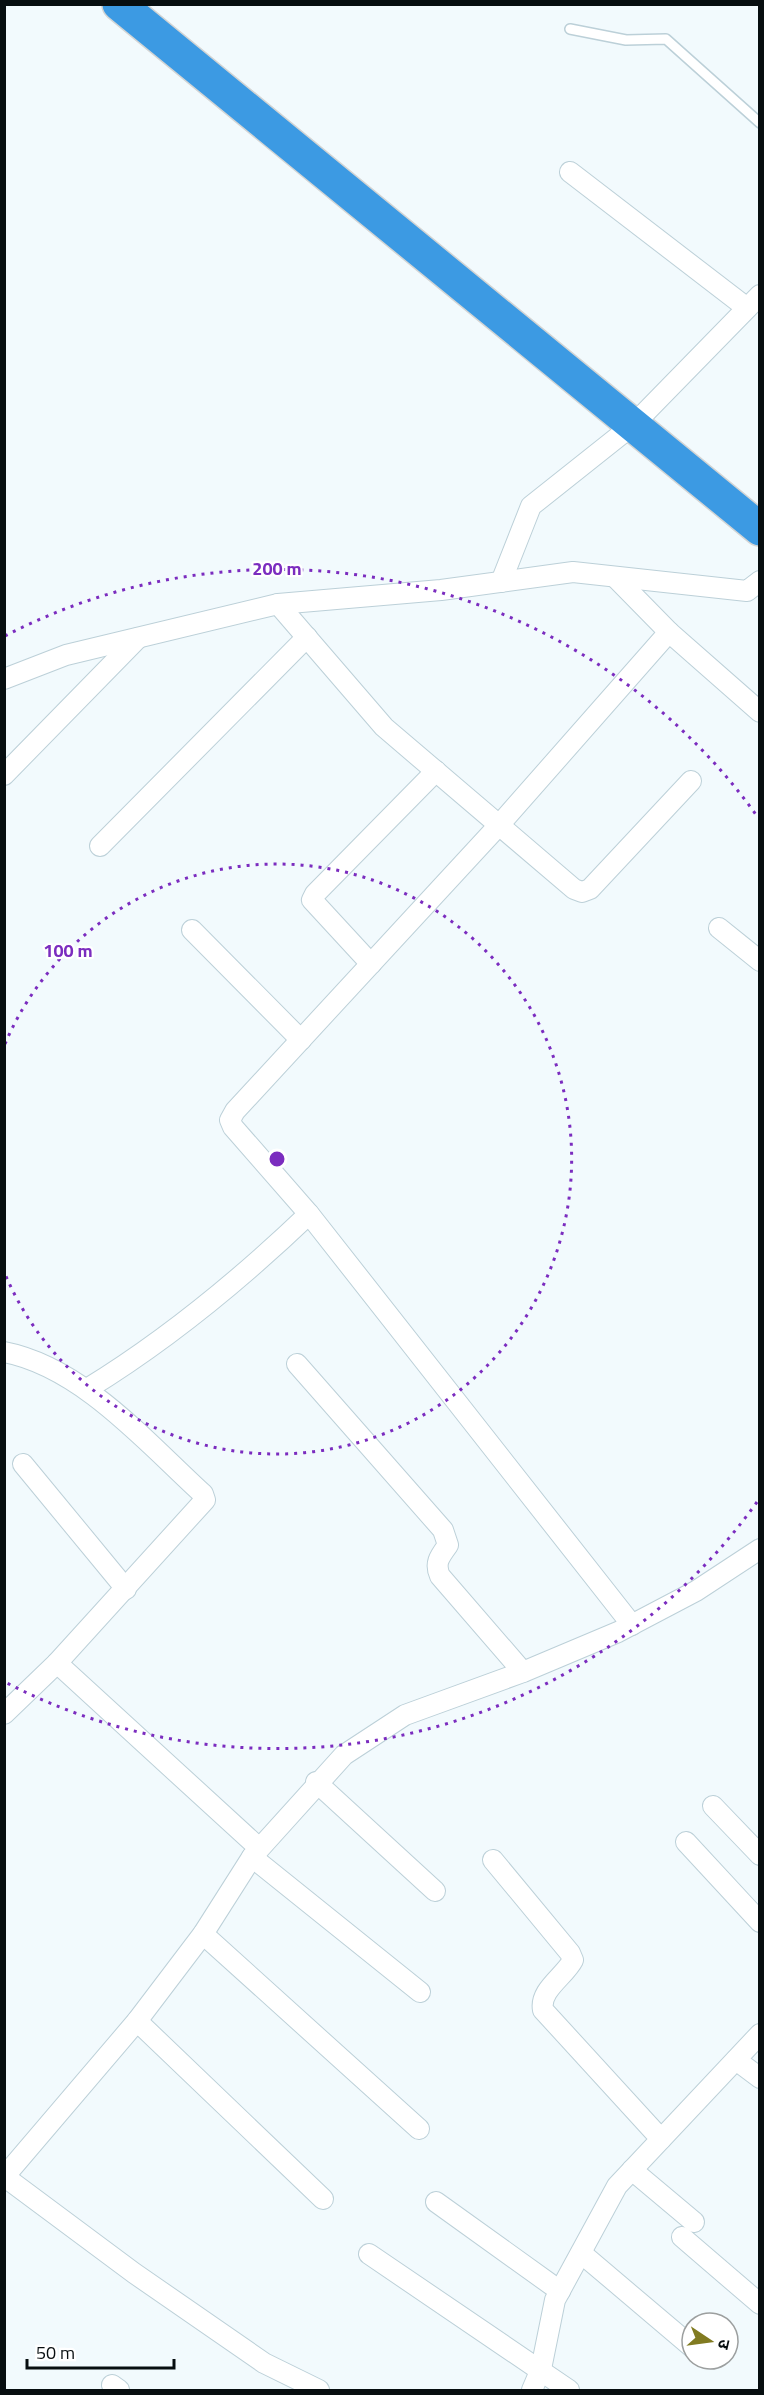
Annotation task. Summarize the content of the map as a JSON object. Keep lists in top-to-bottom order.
{
  "scale_bar": "50 m",
  "north": "right",
  "rings": ["200 m", "100 m"]
}
